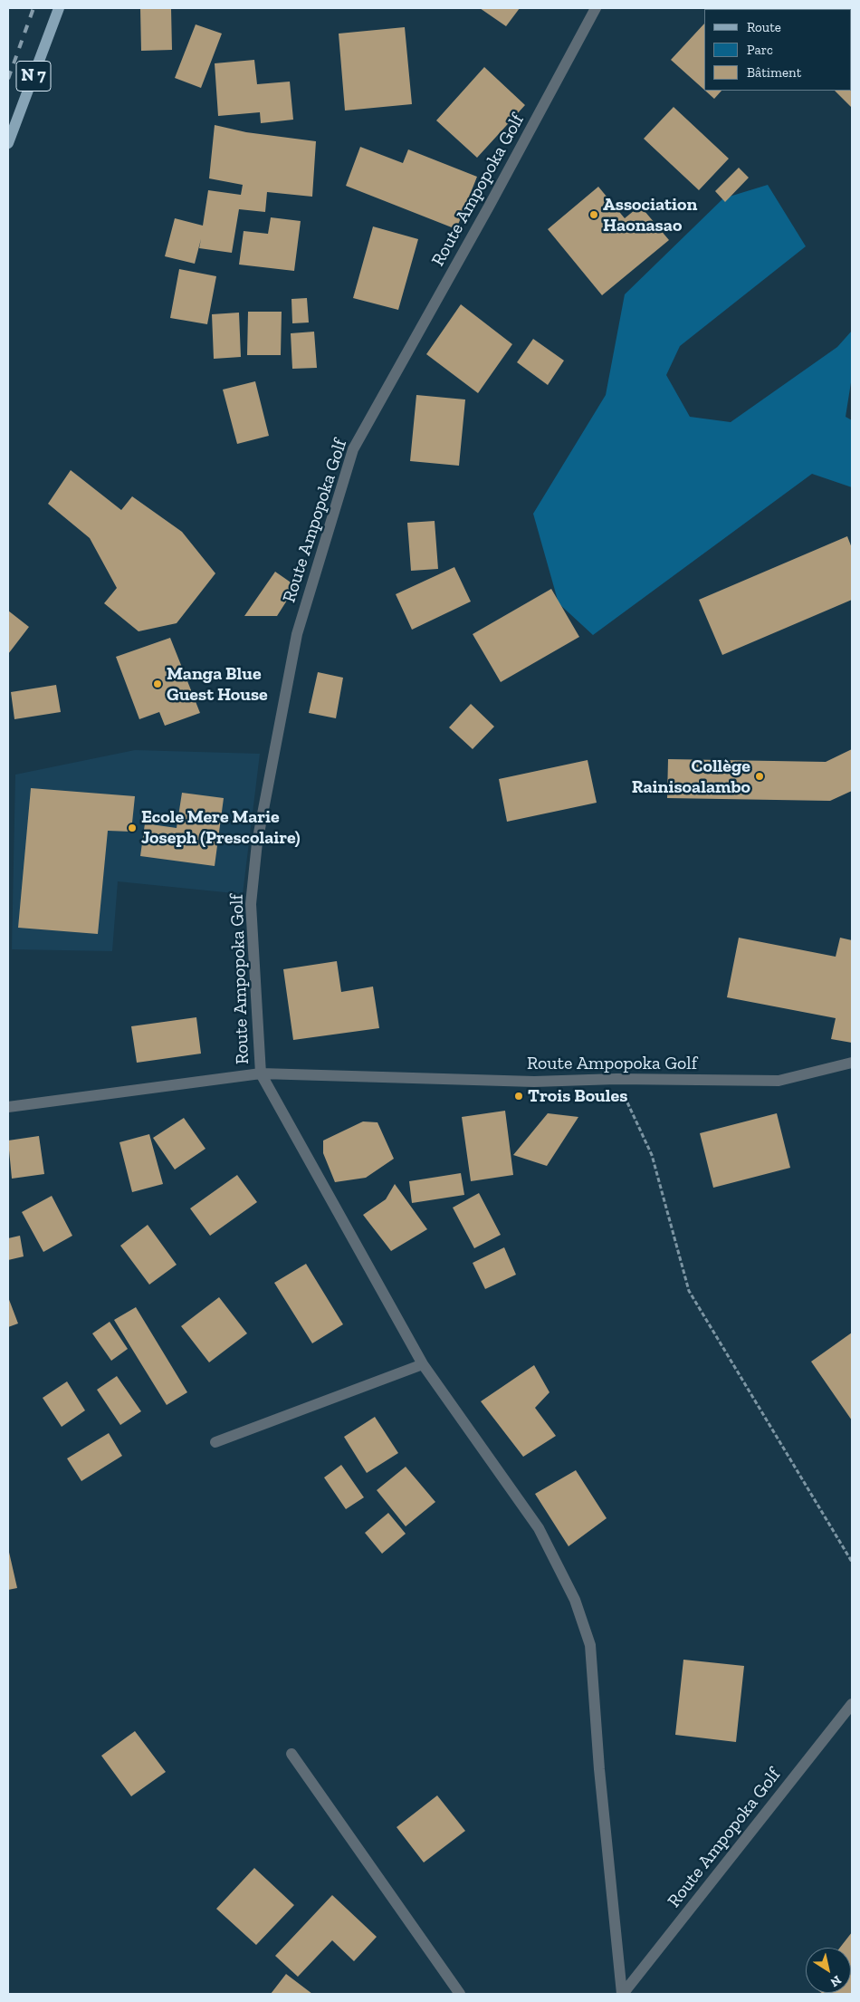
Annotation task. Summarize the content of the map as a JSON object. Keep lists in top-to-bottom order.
{
  "streets": {
    "main road": ["N 7"],
    "street": ["Route Ampopoka Golf"]
  },
  "places": [
    "Association Haonasao",
    "Manga Blue Guest House",
    "Collège Rainisoalambo",
    "Ecole Mere Marie Joseph (Prescolaire)",
    "Trois Boules"
  ],
  "legend": ["Route", "Parc", "Bâtiment"],
  "north": "bottom right"
}
